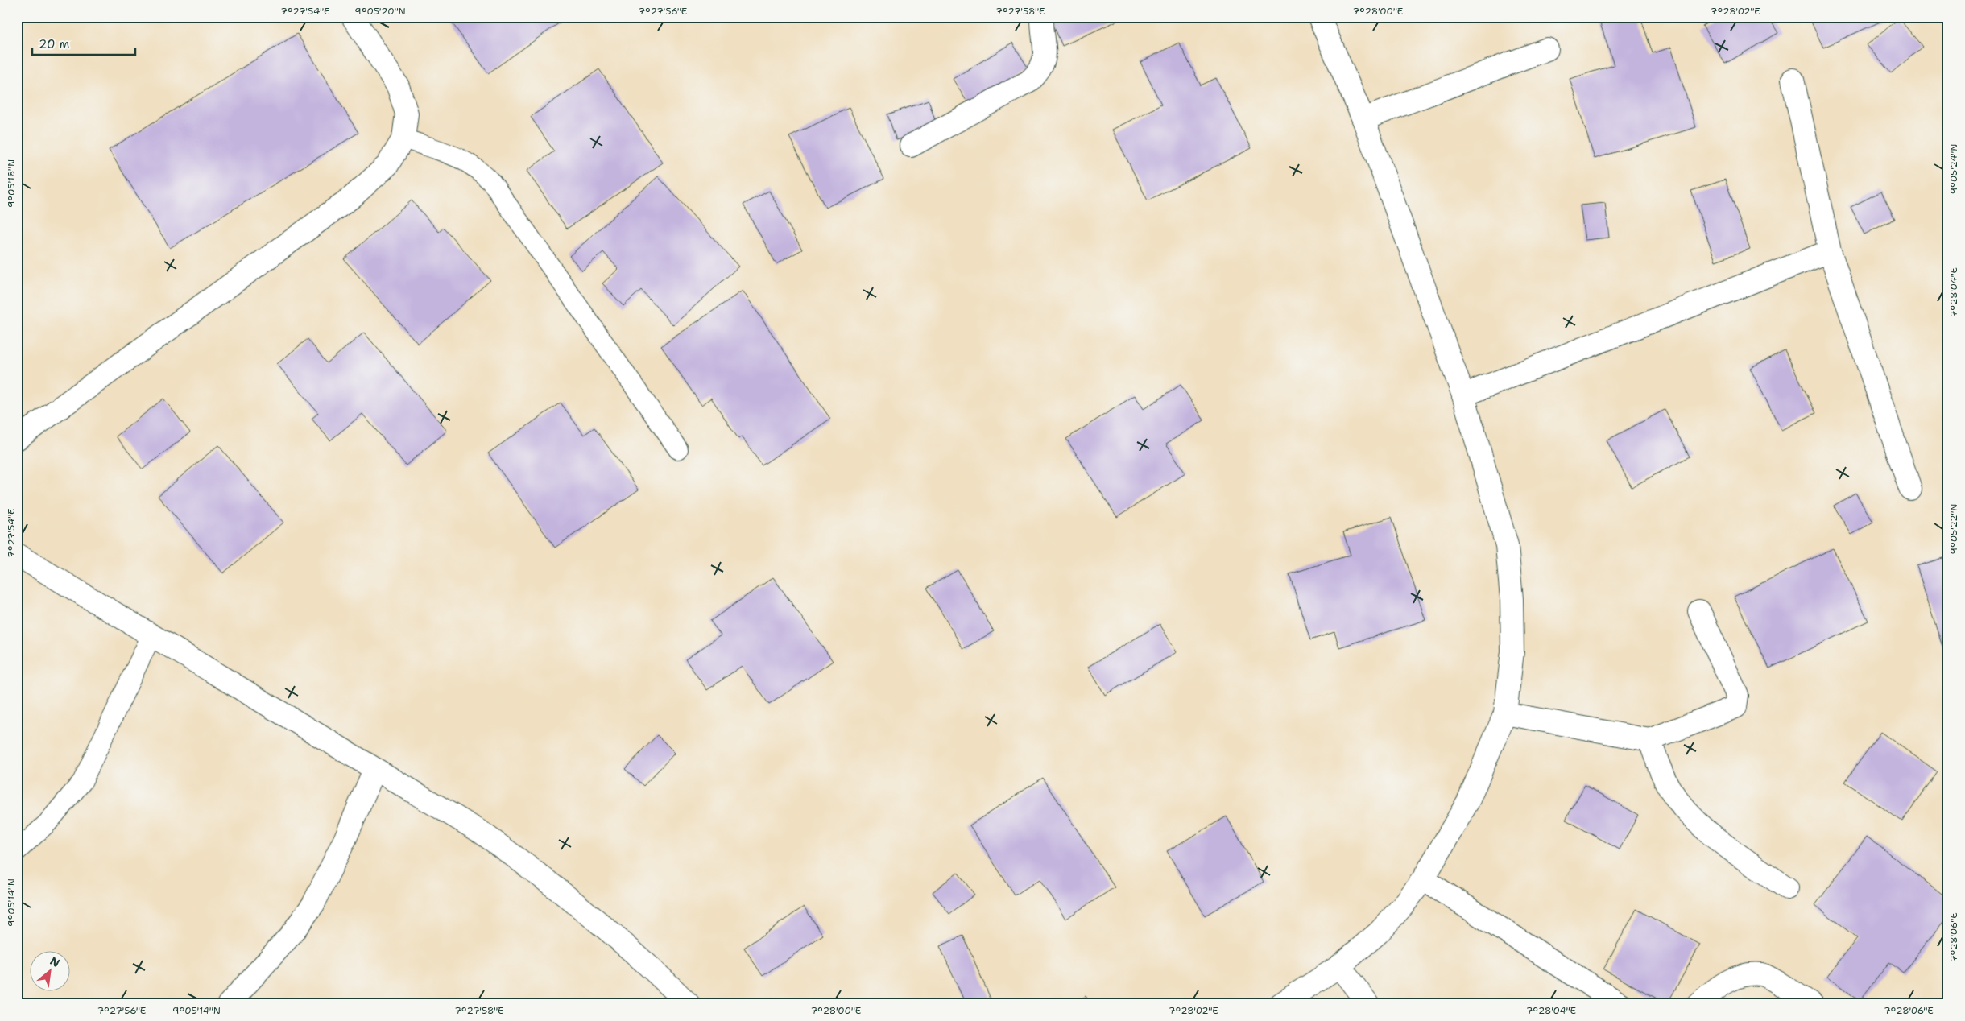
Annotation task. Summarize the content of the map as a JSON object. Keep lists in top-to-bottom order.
{
  "scale_bar": "20 m",
  "north": "top right",
  "coordinates": [
    "7°27'54\"E",
    "9°05'20\"N",
    "7°27'56\"E",
    "7°27'58\"E",
    "7°28'00\"E",
    "7°28'02\"E",
    "9°05'24\"N",
    "9°05'18\"N",
    "7°28'04\"E",
    "9°05'22\"N",
    "9°05'14\"N",
    "7°28'06\"E"
  ]
}
